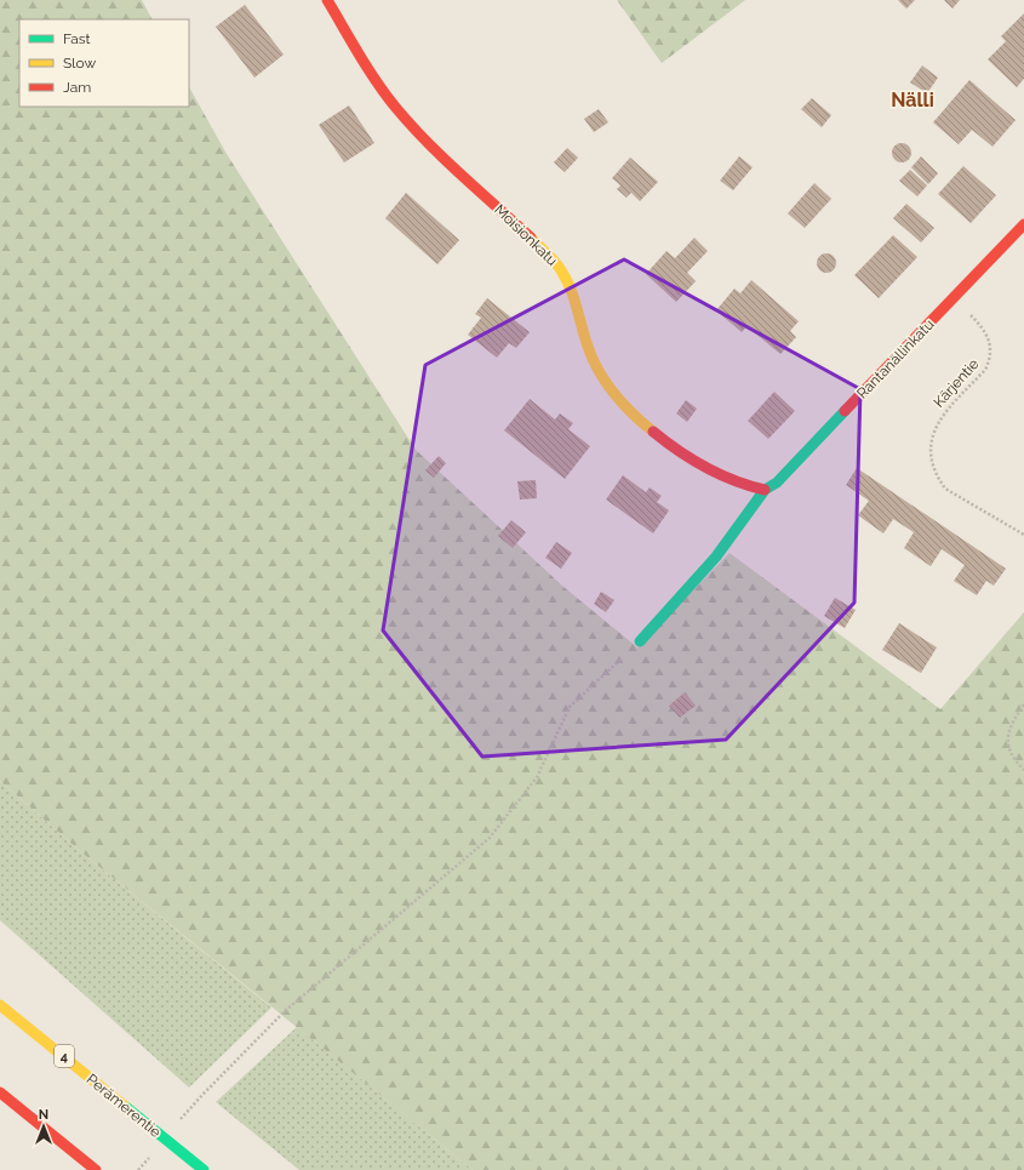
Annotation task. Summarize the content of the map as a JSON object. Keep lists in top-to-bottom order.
{
  "streets": {
    "main road": [
      "Moisionkatu",
      "Rantanällinkatu",
      "4",
      "Perämerentie"
    ],
    "path": ["Kärjentie"]
  },
  "crossings": [
    ["Moisionkatu", "Rantanällinkatu"],
    ["Rantanällinkatu", "Kärjentie"]
  ],
  "districts": ["Nälli"],
  "legend": ["Fast", "Slow", "Jam"],
  "north": "top"
}
